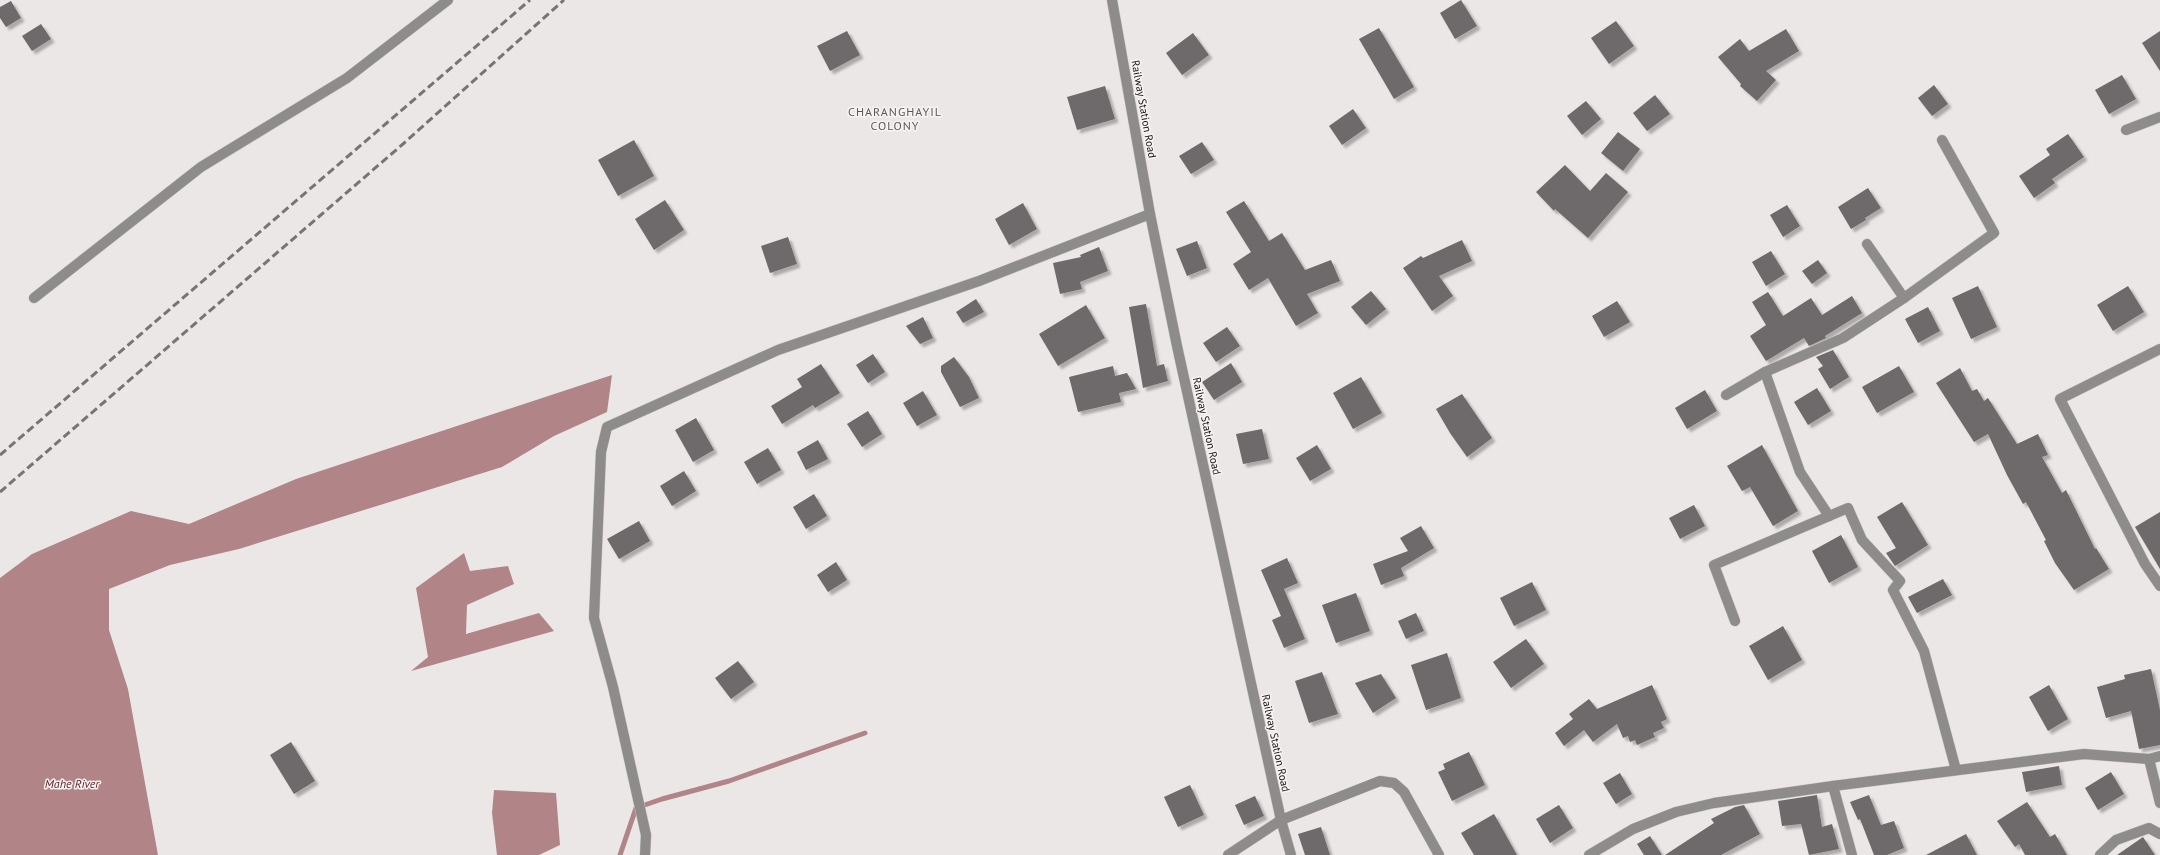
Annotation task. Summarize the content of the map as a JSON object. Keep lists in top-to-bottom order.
{
  "streets": {
    "street": ["Railway Station Road"]
  },
  "districts": ["CHARANGHAYIL COLONY"],
  "water": ["Mahe River"]
}
